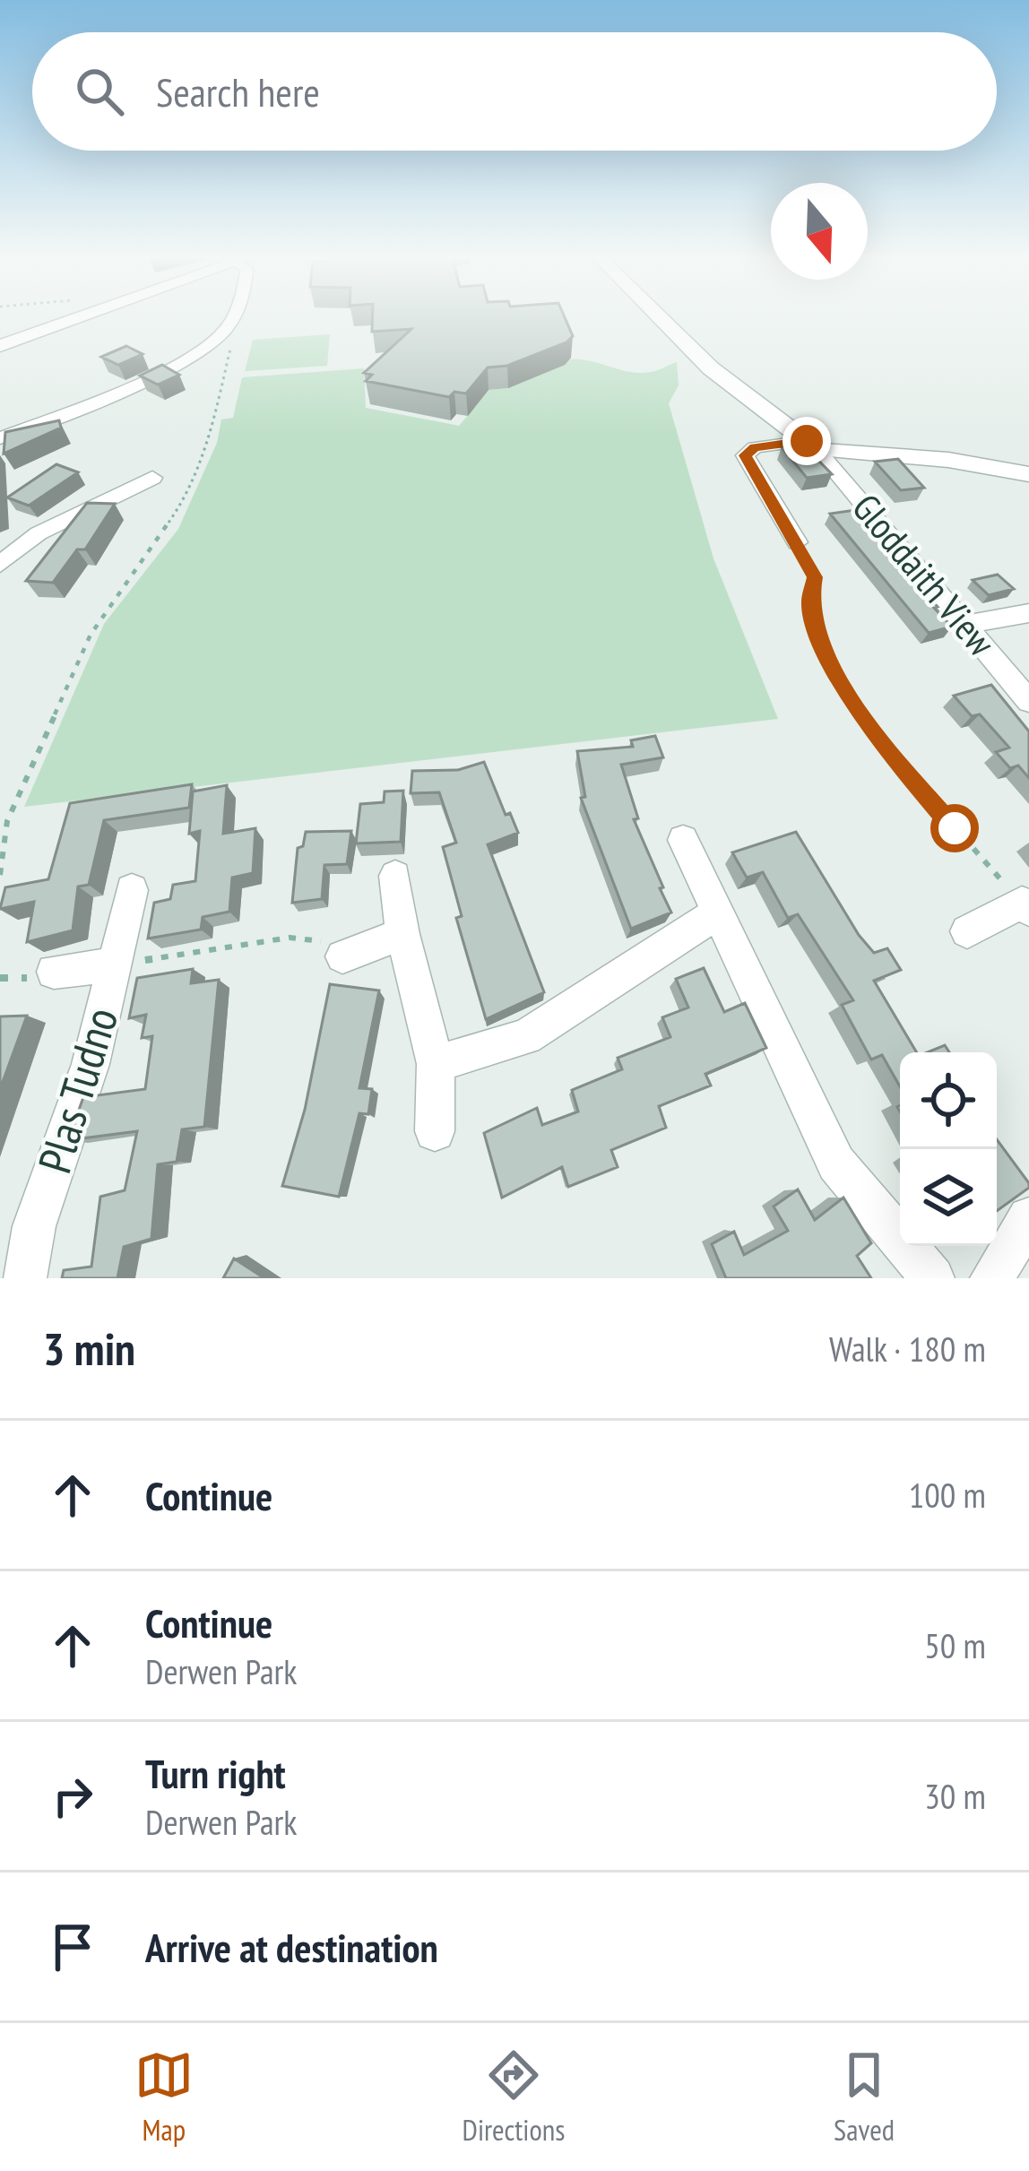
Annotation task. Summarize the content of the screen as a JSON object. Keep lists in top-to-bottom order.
{
  "streets": {
    "street": ["Gloddaith View", "Plas Tudno"]
  },
  "north": "bottom",
  "page": {
    "search": "Search here",
    "heading": ["3 min", "Walk · 180 m"],
    "list": [
      ["Continue", "100 m"],
      ["Continue", "Derwen Park", "50 m"],
      ["Turn right", "Derwen Park", "30 m"],
      "Arrive at destination"
    ],
    "nav": ["Map", "Directions", "Saved"]
  }
}
